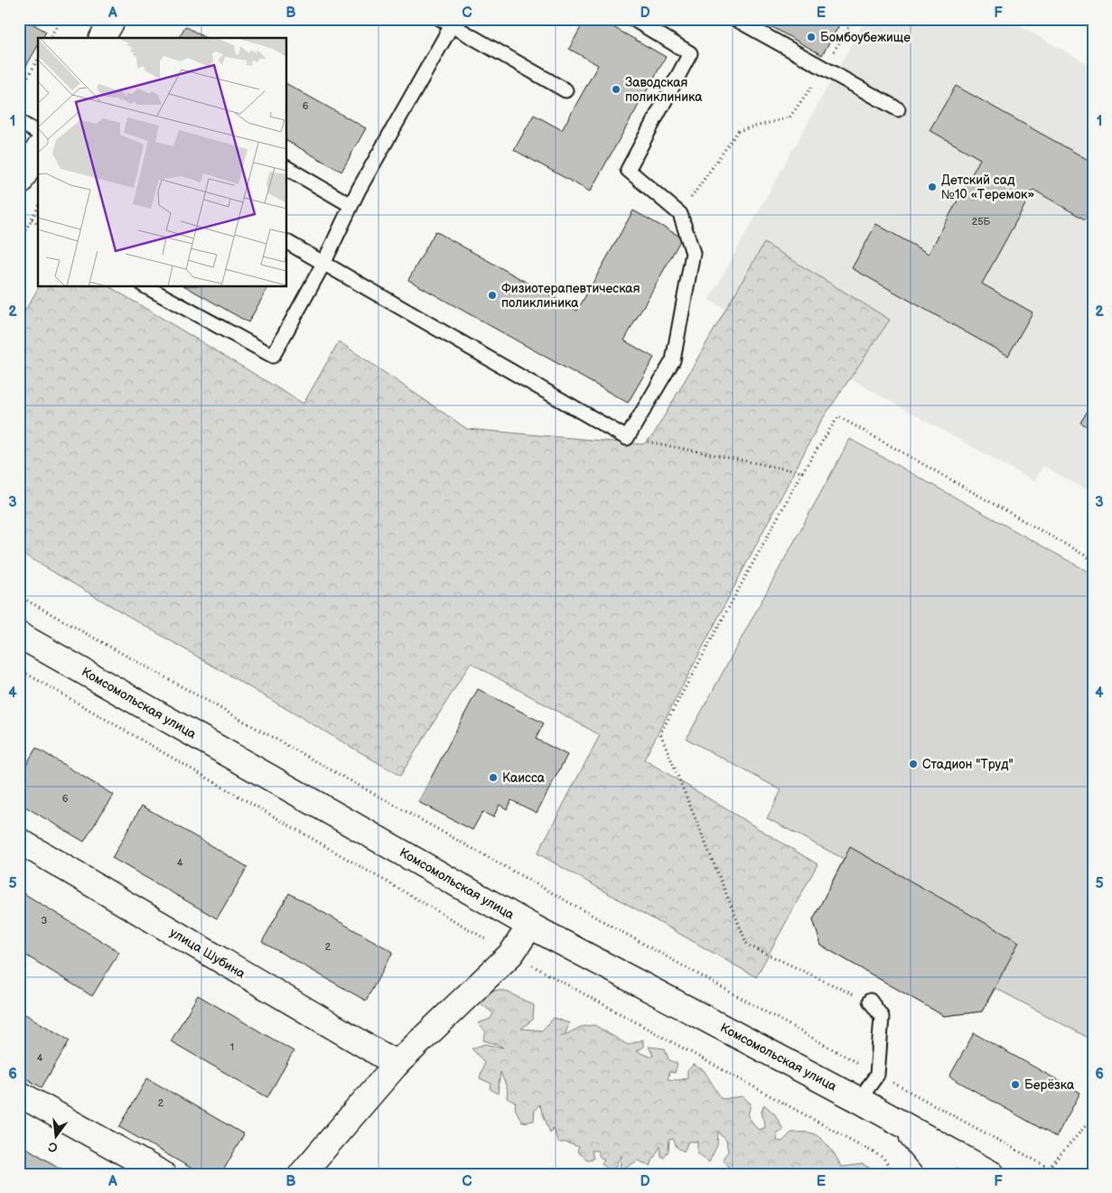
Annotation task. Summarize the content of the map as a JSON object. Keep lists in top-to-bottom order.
{
  "streets": {
    "street": ["Комсомольская улица", "улица Шубина"]
  },
  "places": [
    "Бомбоубежище",
    "Заводская поликлиника",
    "Детский сад №10 «Теремок»",
    "Физиотерапевтическая поликлиника",
    "Стадион \"Труд\"",
    "Каисса",
    "Берёзка"
  ],
  "house_numbers": [
    "6",
    "25Б",
    "6",
    "4",
    "3",
    "2",
    "1",
    "4",
    "2"
  ],
  "north": "bottom",
  "grid": {
    "columns": [
      "A",
      "B",
      "C",
      "D",
      "E",
      "F"
    ],
    "rows": [
      "1",
      "2",
      "3",
      "4",
      "5",
      "6"
    ]
  }
}
